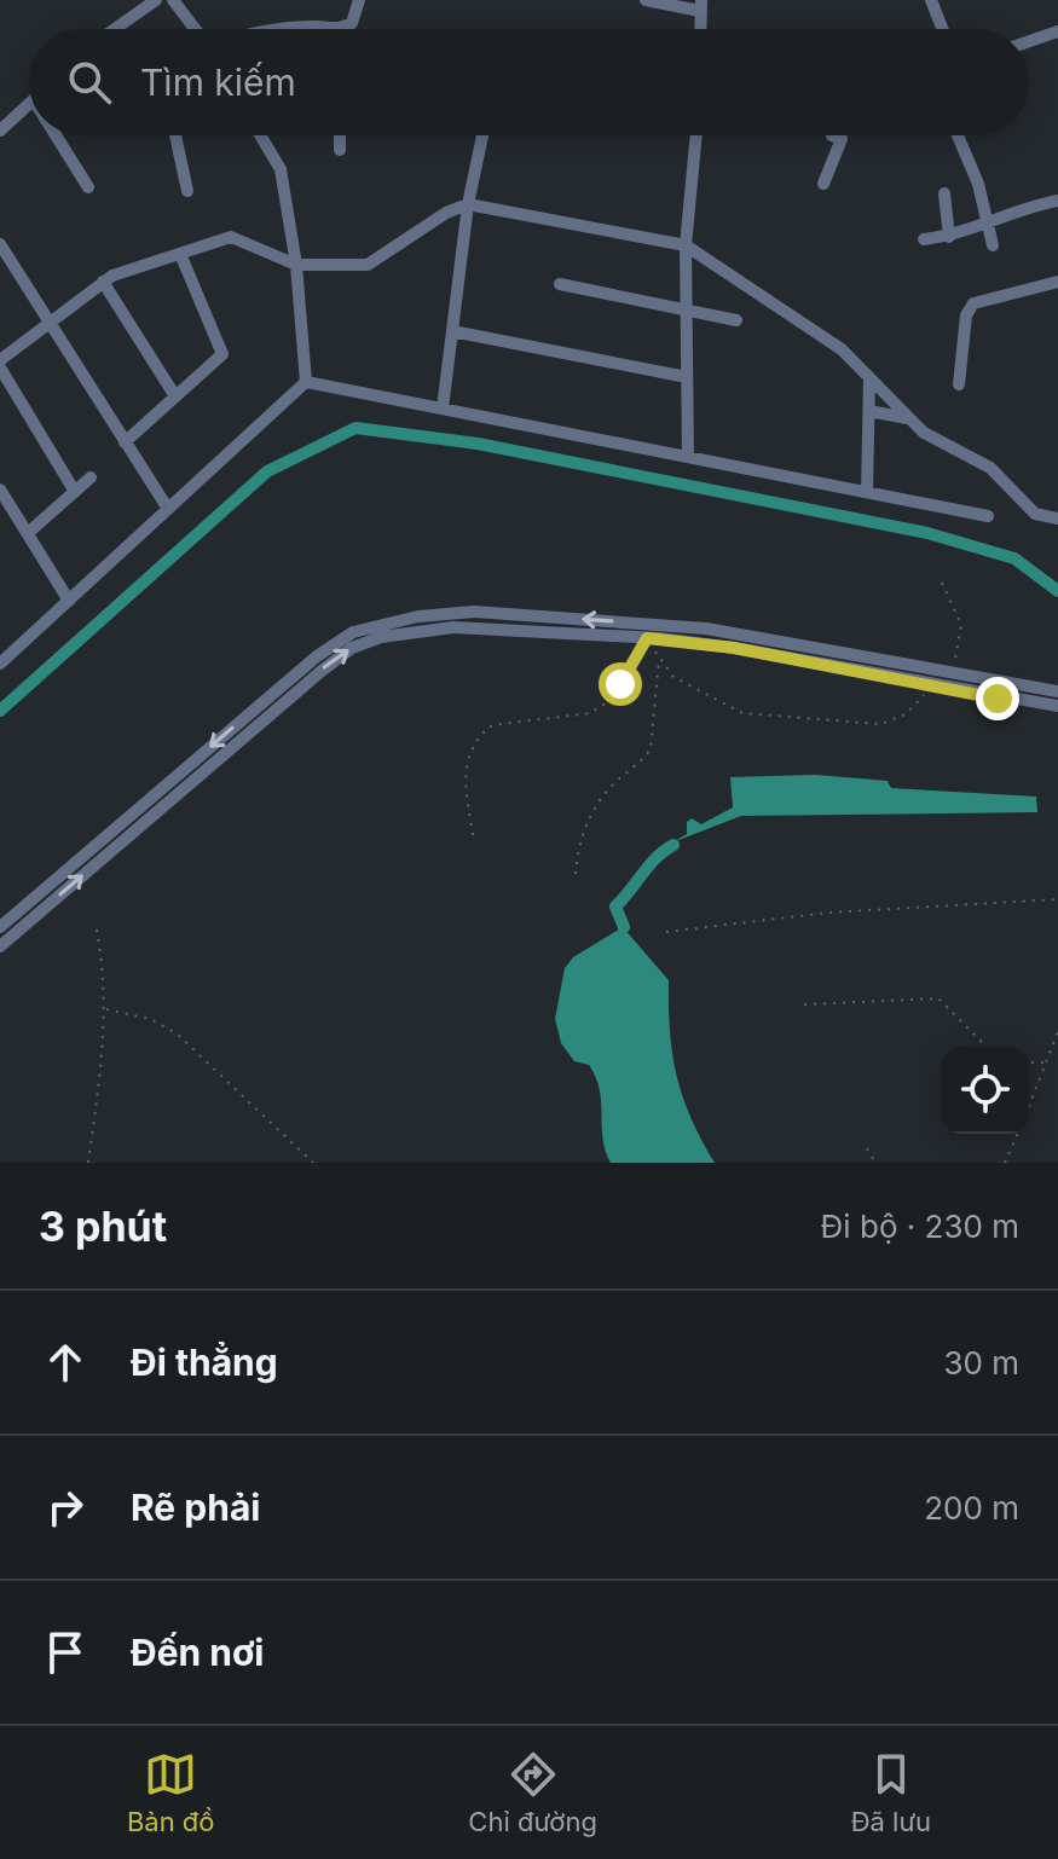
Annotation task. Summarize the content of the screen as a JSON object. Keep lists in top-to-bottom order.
{
  "page": {
    "search": "Tìm kiếm",
    "heading": ["3 phút", "Đi bộ · 230 m"],
    "list": [
      ["Đi thẳng", "30 m"],
      ["Rẽ phải", "200 m"],
      "Đến nơi"
    ],
    "nav": ["Bản đồ", "Chỉ đường", "Đã lưu"]
  }
}
